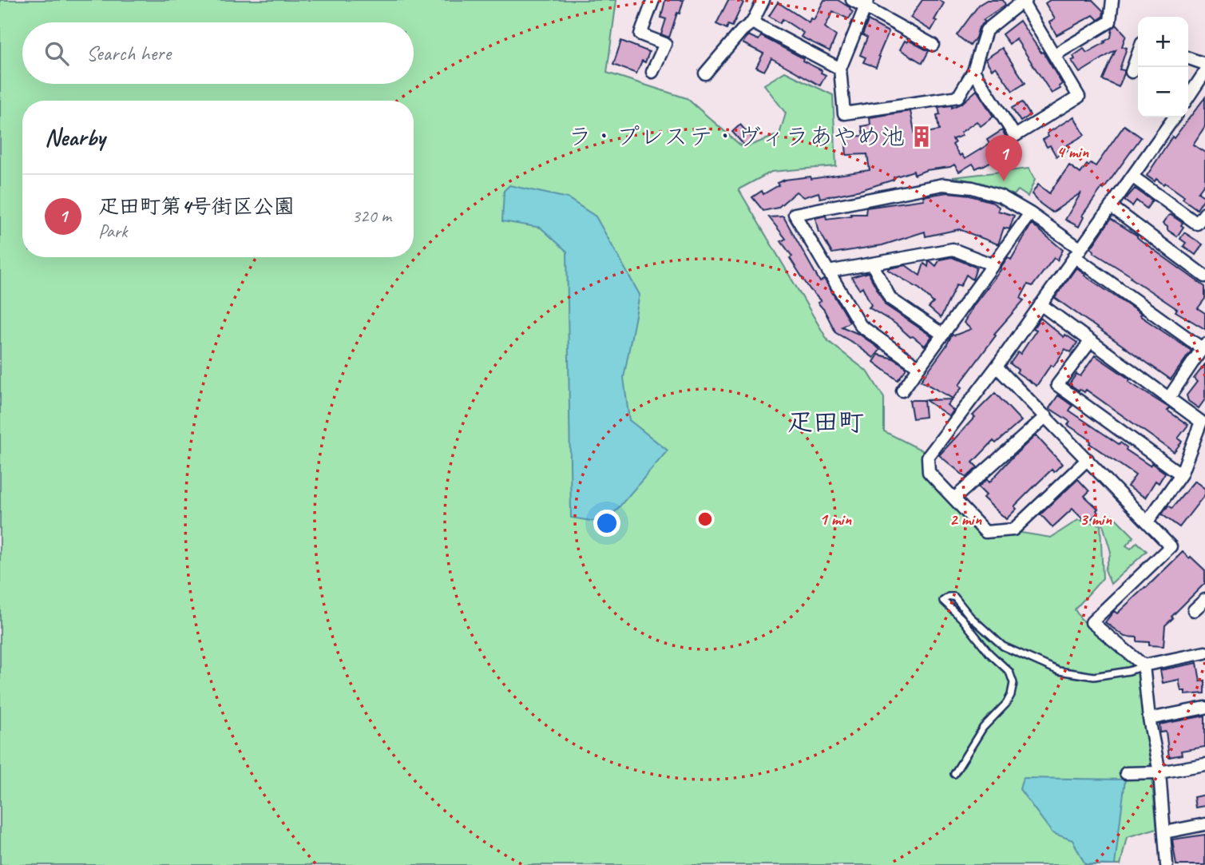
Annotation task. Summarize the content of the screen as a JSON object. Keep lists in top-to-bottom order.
{
  "districts": ["疋田町"],
  "places": {
    "building": ["ラ・プレステ・ヴィラあやめ池"]
  },
  "page": {
    "map_buttons": ["+", "−"],
    "search": "Search here",
    "heading": "Nearby",
    "pins": "1",
    "list": [
      {
        "mark": "1",
        "name": "疋田町第4号街区公園",
        "note": "Park",
        "value": "320 m"
      }
    ]
  },
  "rings": [
    "4 min",
    "1 min",
    "2 min",
    "3 min"
  ]
}
